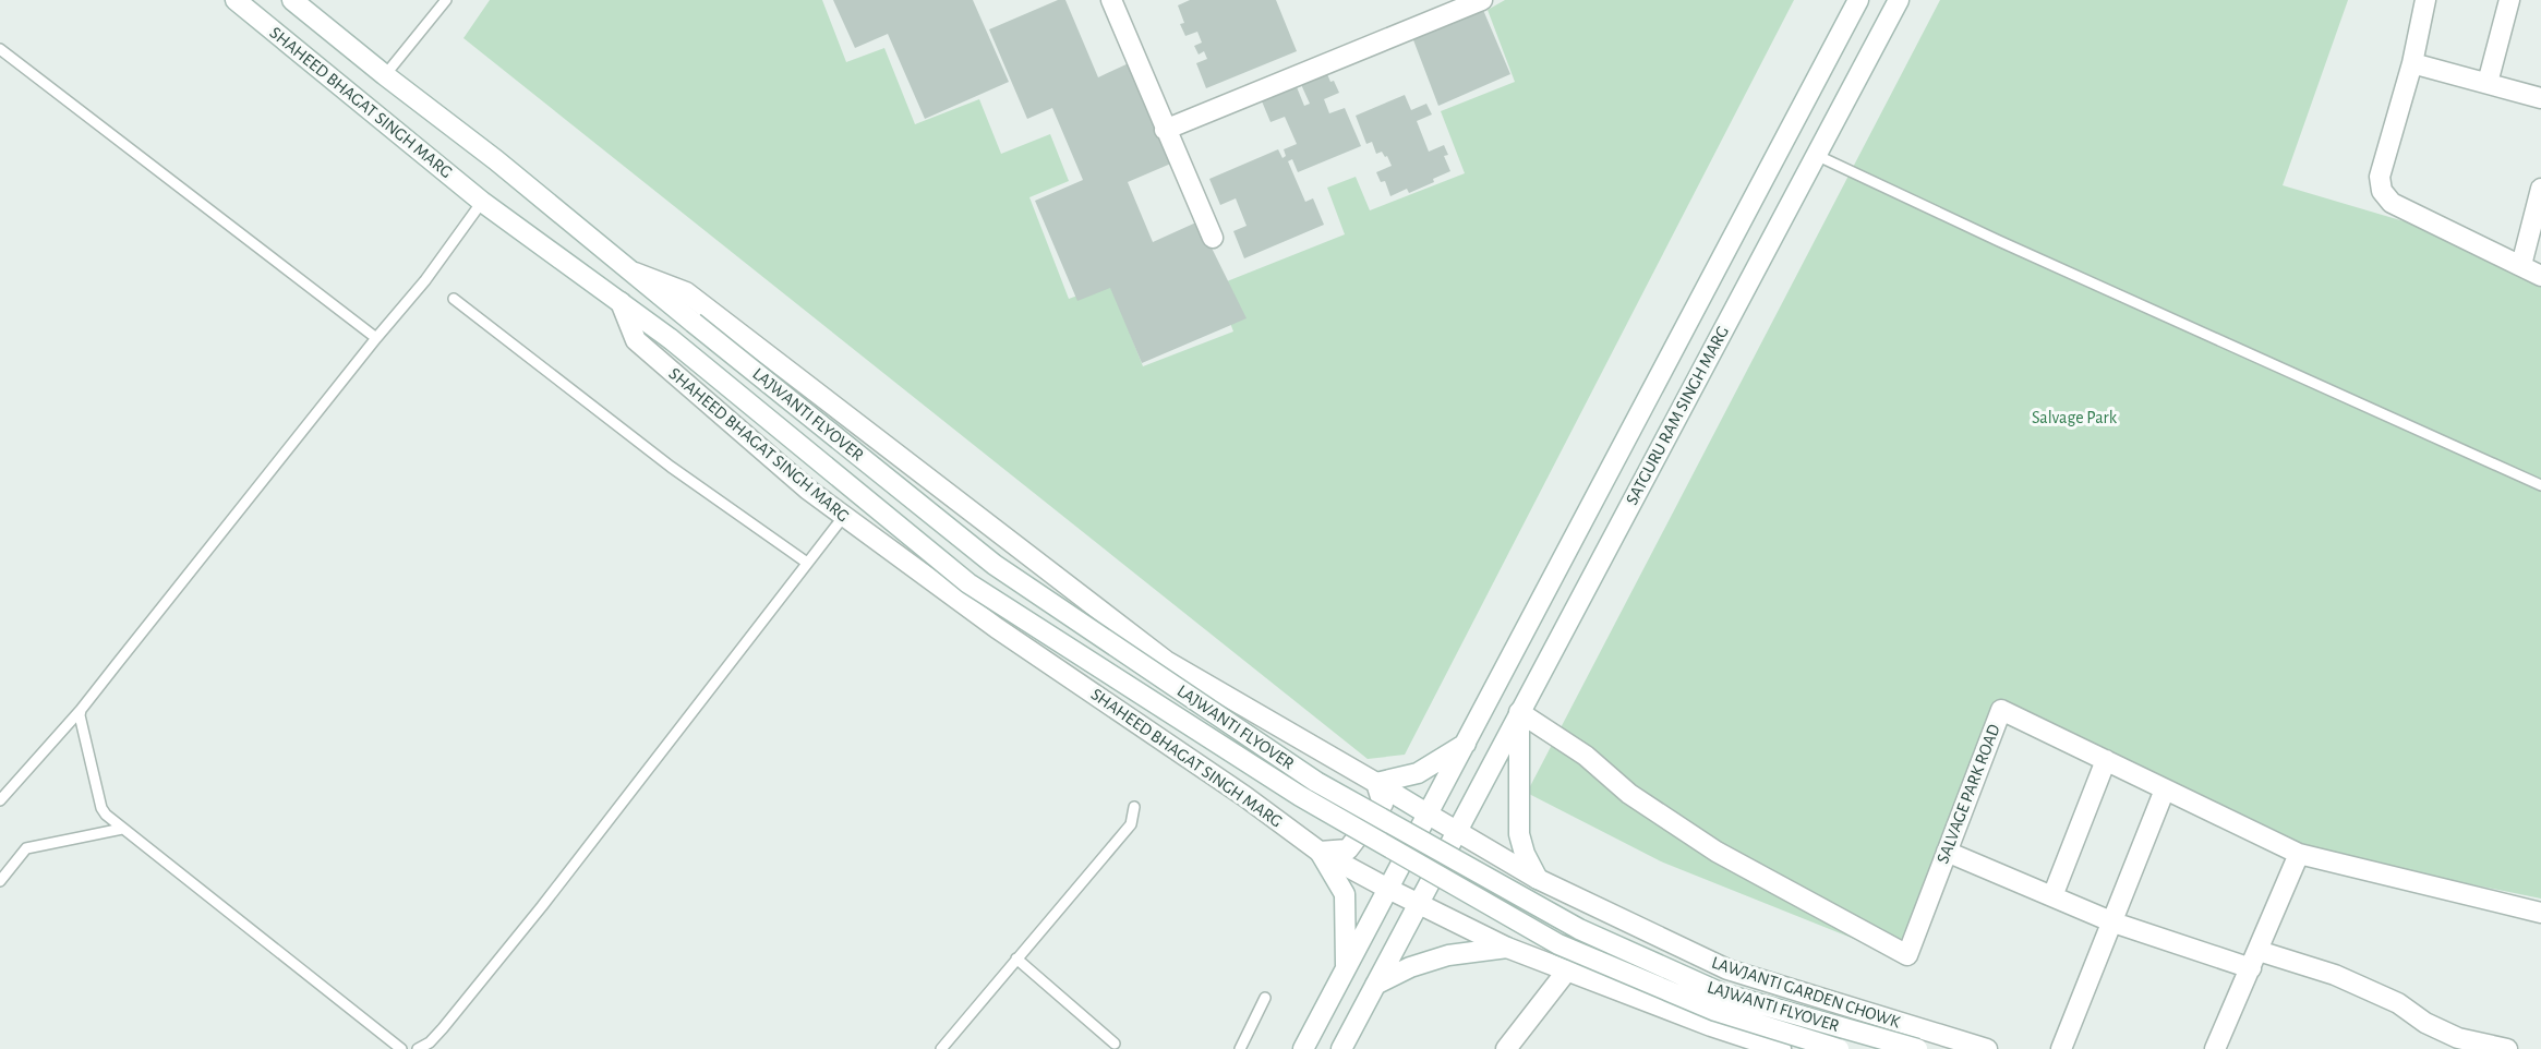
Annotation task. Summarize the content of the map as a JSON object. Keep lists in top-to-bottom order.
{
  "streets": {
    "street": [
      "SHAHEED BHAGAT SINGH MARG",
      "LAJWANTI FLYOVER",
      "SATGURU RAM SINGH MARG",
      "SALVAGE PARK ROAD",
      "LAWJANTI GARDEN CHOWK"
    ]
  },
  "crossings": [
    ["SHAHEED BHAGAT SINGH MARG", "LAJWANTI FLYOVER"],
    ["SHAHEED BHAGAT SINGH MARG", "SATGURU RAM SINGH MARG"],
    ["SHAHEED BHAGAT SINGH MARG", "LAWJANTI GARDEN CHOWK"],
    ["SATGURU RAM SINGH MARG", "SALVAGE PARK ROAD"],
    ["SATGURU RAM SINGH MARG", "LAWJANTI GARDEN CHOWK"]
  ],
  "parks": ["Salvage Park"]
}
